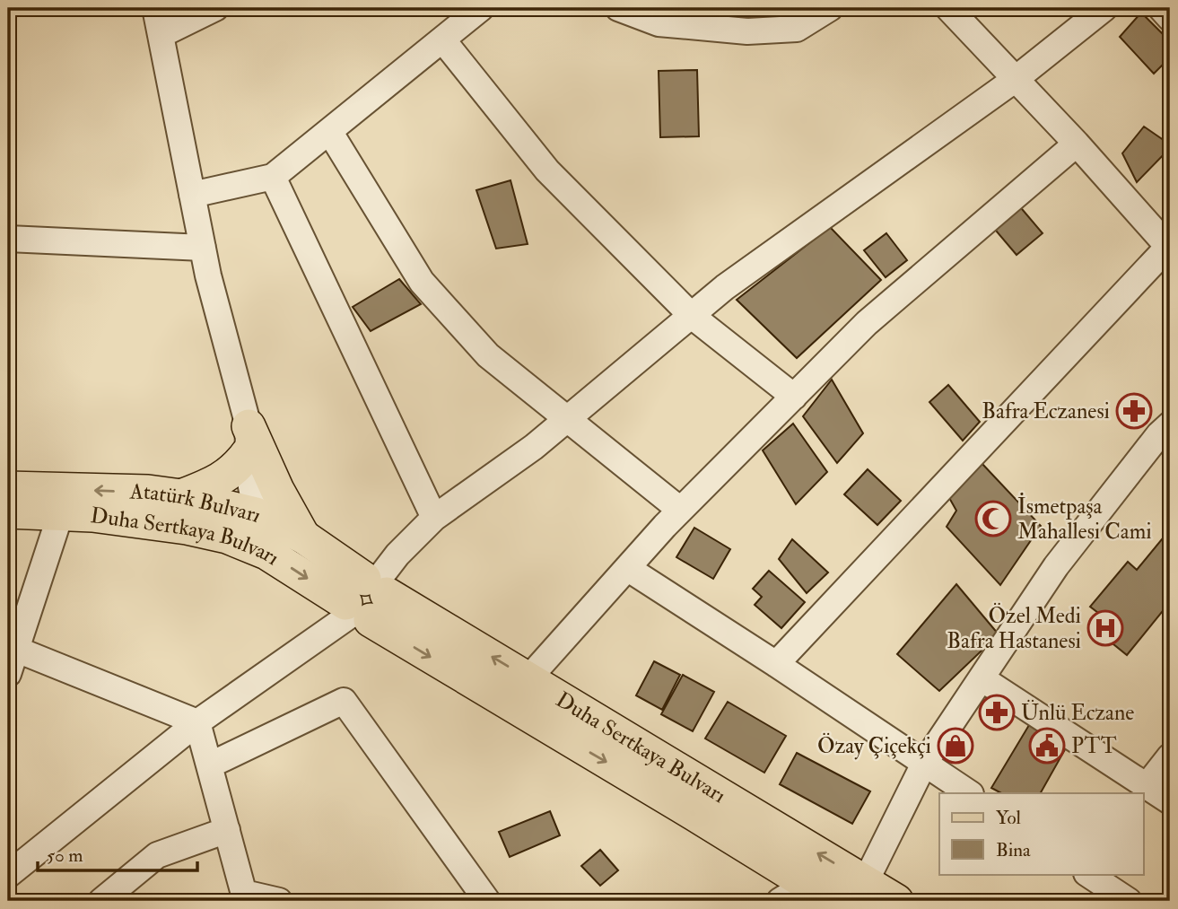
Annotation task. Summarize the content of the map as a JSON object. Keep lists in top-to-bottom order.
{
  "streets": {
    "main road": ["Atatürk Bulvarı", "Duha Sertkaya Bulvarı"]
  },
  "crossings": [
    ["Atatürk Bulvarı", "Duha Sertkaya Bulvarı"]
  ],
  "one_way": ["Atatürk Bulvarı"],
  "places": {
    "pharmacy": ["Bafra Eczanesi", "Ünlü Eczane"],
    "mosque": ["İsmetpaşa Mahallesi Cami"],
    "hospital": ["Özel Medi Bafra Hastanesi"],
    "shop": ["Özay Çiçekçi"],
    "public building": ["PTT"]
  },
  "legend": ["Yol", "Bina"],
  "scale_bar": "50 m"
}
